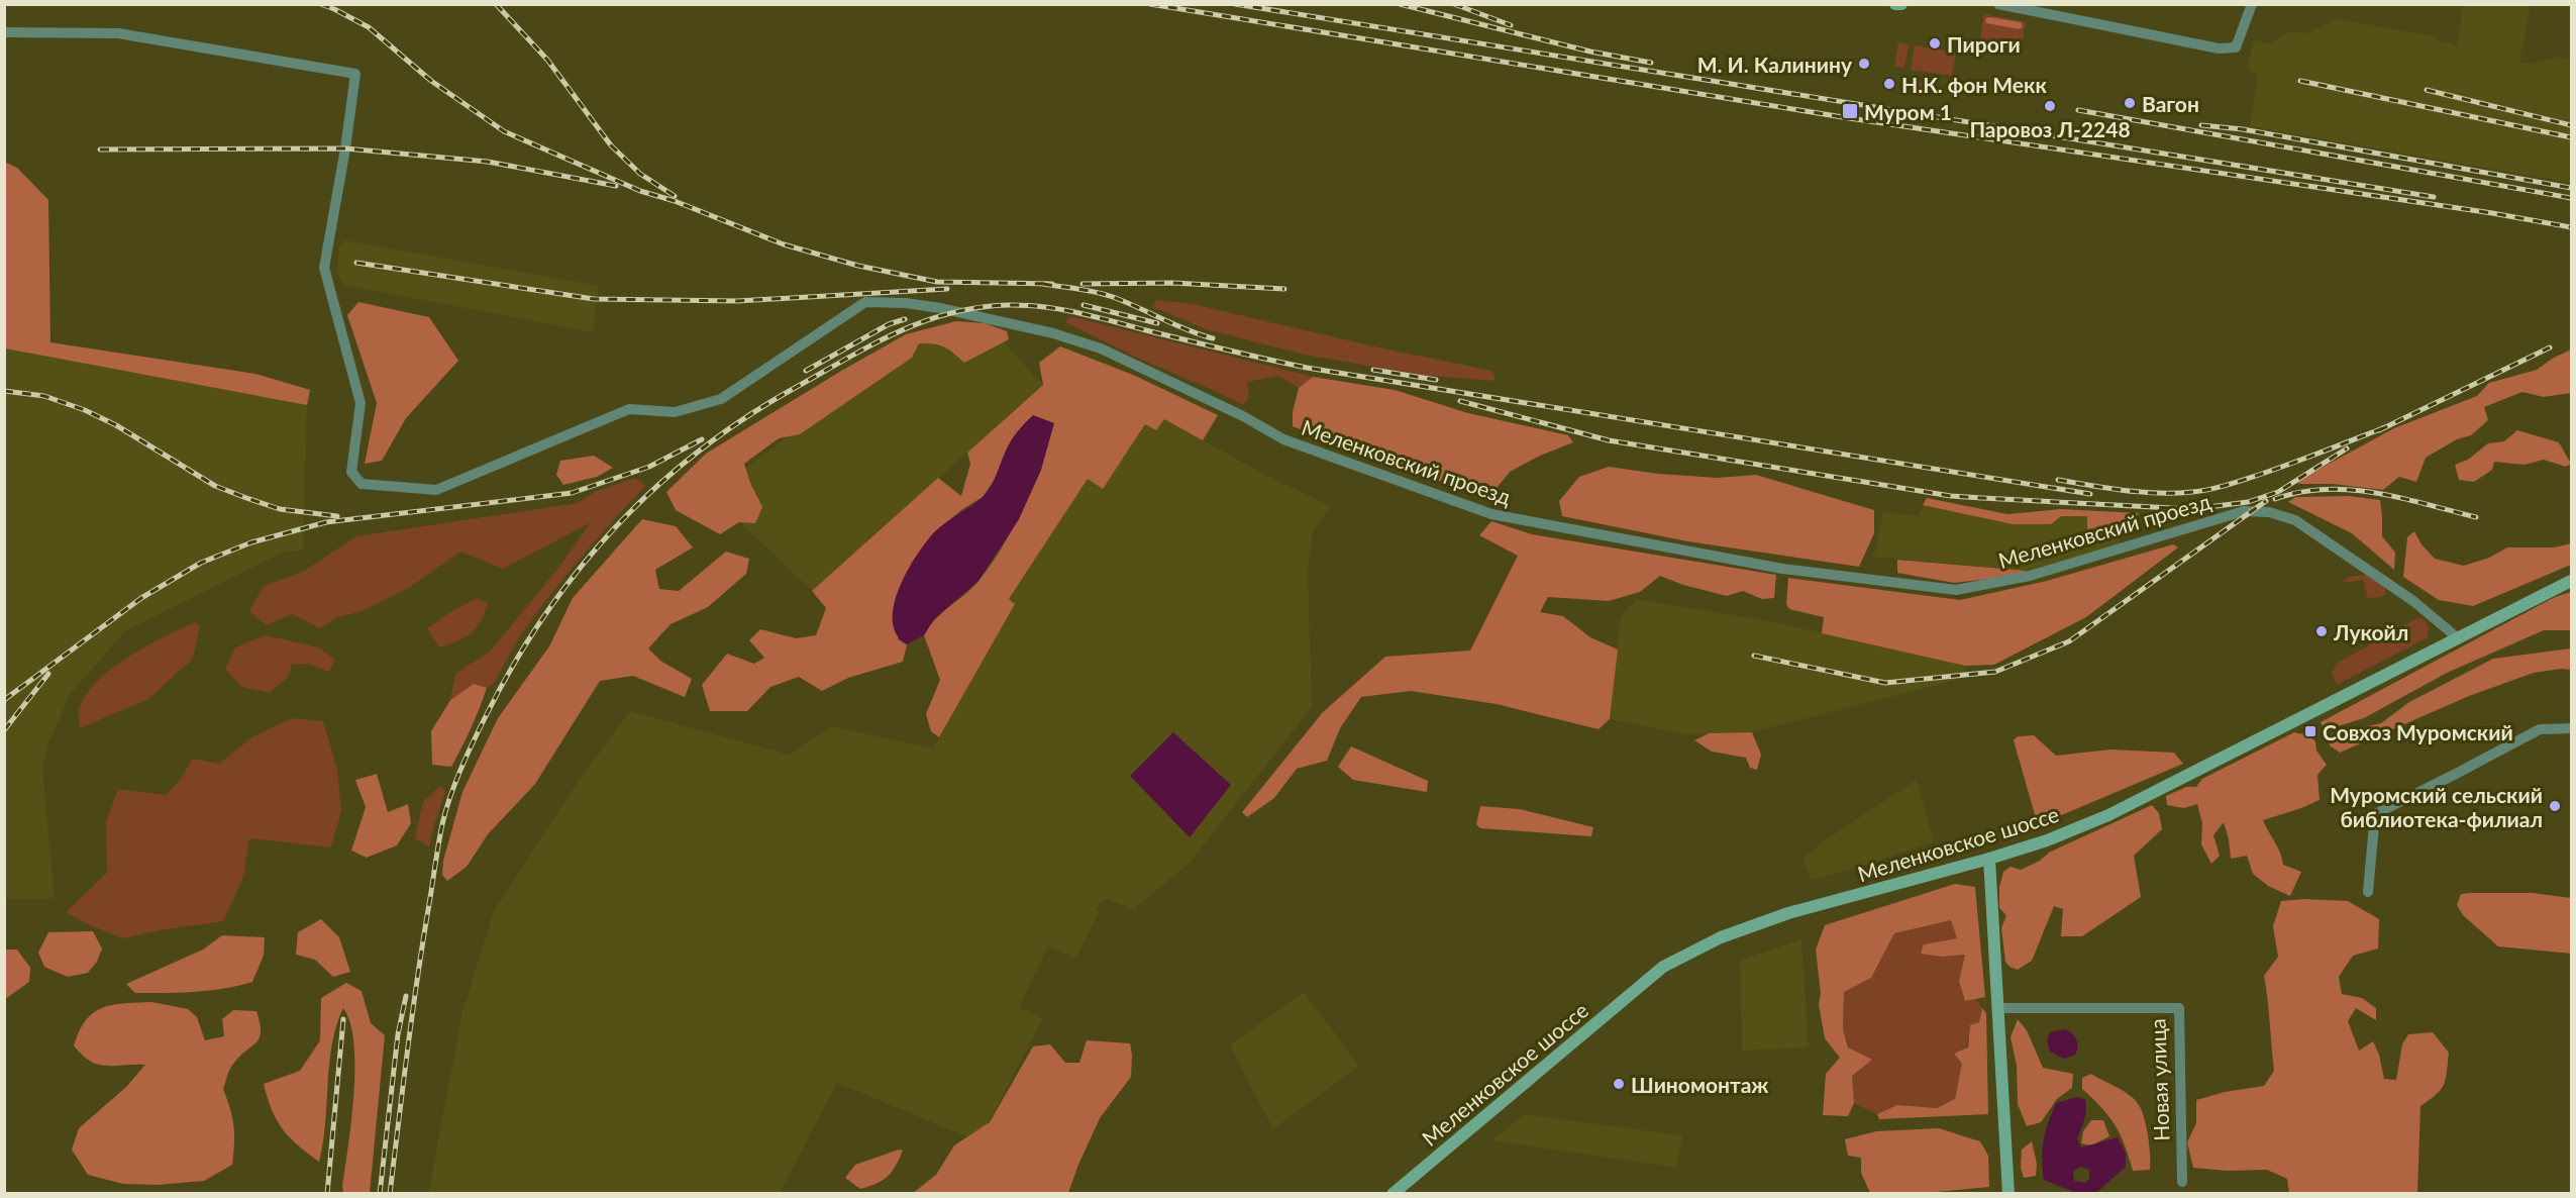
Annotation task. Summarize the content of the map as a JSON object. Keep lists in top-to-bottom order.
{
  "streets": {
    "main road": ["Меленковское шоссе"],
    "street": ["Меленковский проезд", "Новая улица"]
  },
  "crossings": [
    ["Меленковский проезд", "Меленковское шоссе"]
  ],
  "places": {
    "other": [
      "Пироги",
      "М. И. Калинину",
      "Н.К. фон Мекк",
      "Вагон",
      "Паровоз Л-2248",
      "Лукойл",
      "Муромский сельский библиотека-филиал",
      "Шиномонтаж"
    ],
    "transit": ["Муром 1", "Совхоз Муромский"]
  }
}
